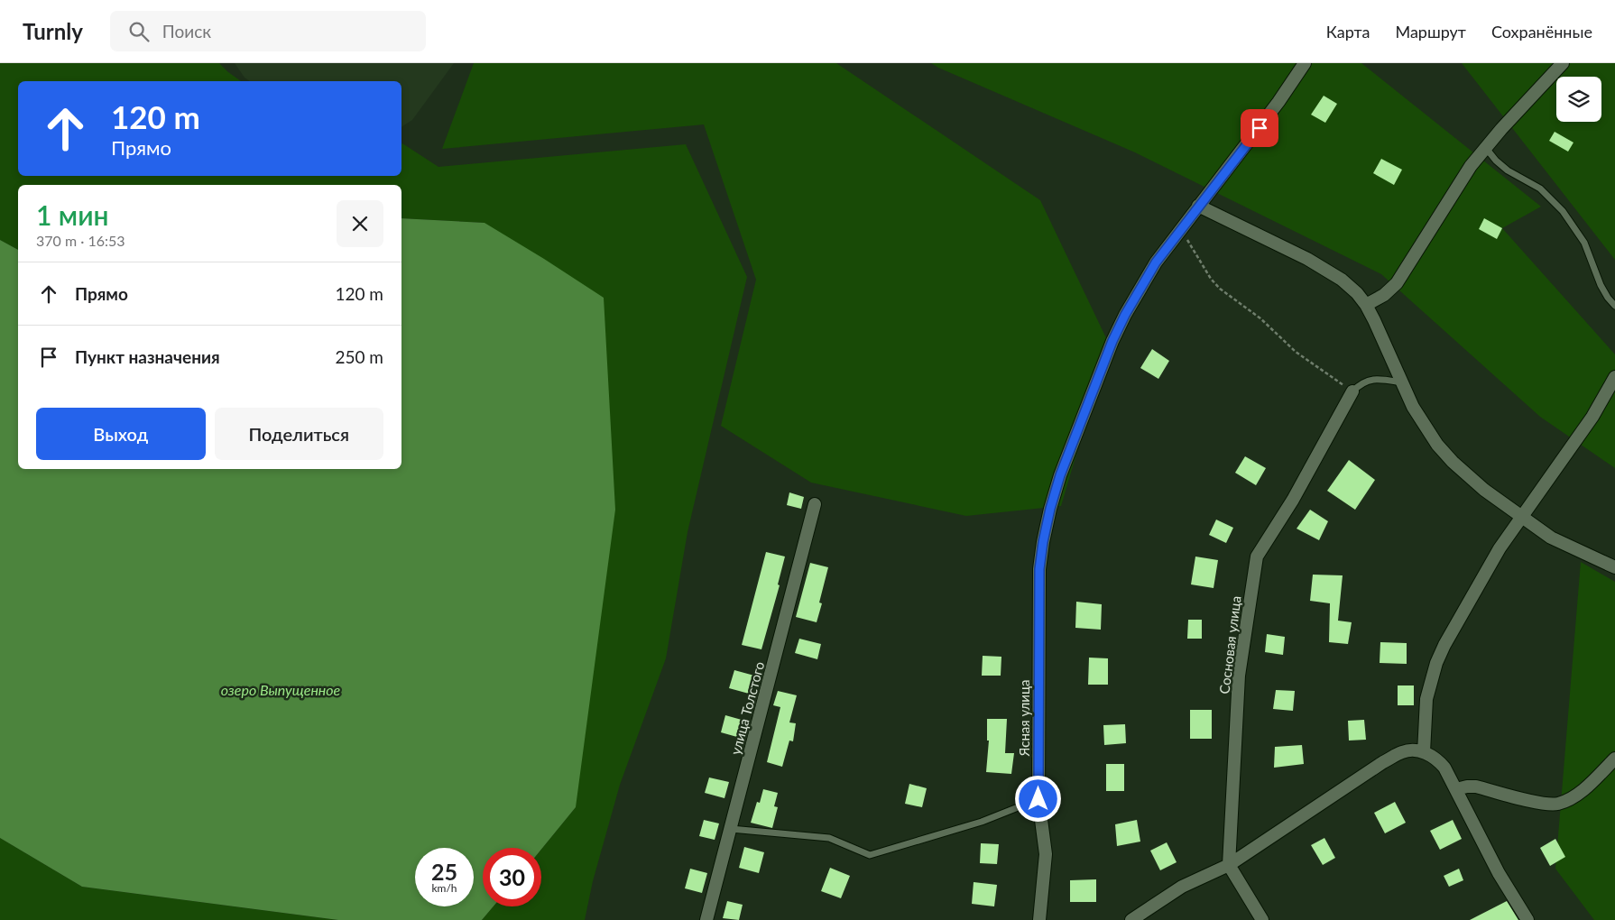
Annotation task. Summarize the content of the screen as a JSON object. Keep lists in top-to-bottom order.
{
  "streets": {
    "street": ["Сосновая улица", "улица Толстого", "Ясная улица"]
  },
  "water": ["озеро Выпущенное"],
  "page": {
    "header": "Turnly",
    "search": "Поиск",
    "nav": ["Карта", "Маршрут", "Сохранённые"],
    "turn": ["120 m", "Прямо"],
    "heading": ["1 мин", "370 m · 16:53"],
    "list": [
      {
        "name": "Прямо",
        "value": "120 m"
      },
      {
        "name": "Пункт назначения",
        "value": "250 m"
      }
    ],
    "buttons": ["Выход", "Поделиться"],
    "speed": "25 km/h",
    "limit": "30"
  }
}
